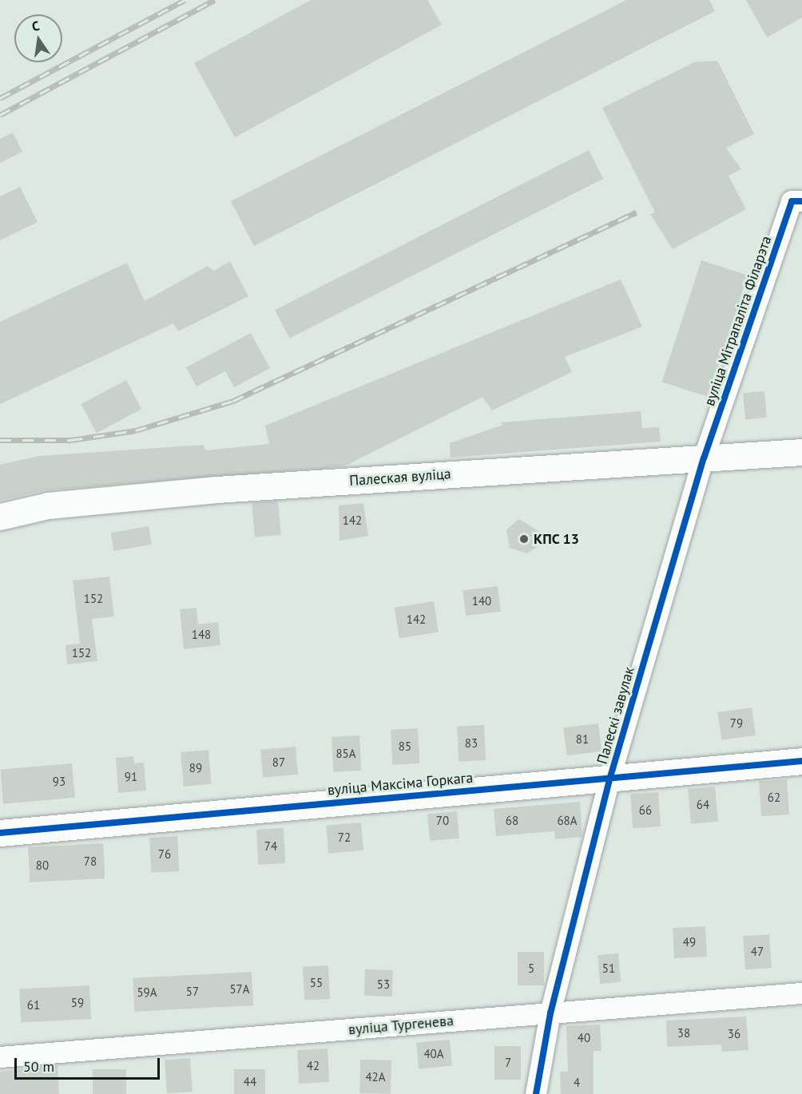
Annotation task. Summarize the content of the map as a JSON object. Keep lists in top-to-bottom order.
{
  "streets": {
    "main road": ["Палеская вуліца", "вуліца Максіма Горкага"],
    "street": ["вуліца Мітрапаліта Філарэта", "Палескі завулак", "вуліца Тургенева"]
  },
  "crossings": [
    ["вуліца Мітрапаліта Філарэта", "Палеская вуліца"],
    ["вуліца Мітрапаліта Філарэта", "Палескі завулак"],
    ["Палеская вуліца", "Палескі завулак"],
    ["Палескі завулак", "вуліца Максіма Горкага"],
    ["Палескі завулак", "вуліца Тургенева"]
  ],
  "places": ["КПС 13"],
  "house_numbers": [
    "142",
    "152",
    "140",
    "142",
    "148",
    "152",
    "79",
    "81",
    "83",
    "85",
    "85А",
    "87",
    "89",
    "91",
    "93",
    "62",
    "64",
    "66",
    "70",
    "68",
    "68А",
    "72",
    "74",
    "76",
    "78",
    "80",
    "49",
    "47",
    "5",
    "51",
    "55",
    "53",
    "57А",
    "57",
    "59А",
    "59",
    "61",
    "38",
    "36",
    "40",
    "40А",
    "7",
    "42",
    "42А",
    "44",
    "4"
  ],
  "scale_bar": "50 m",
  "north": "top"
}
